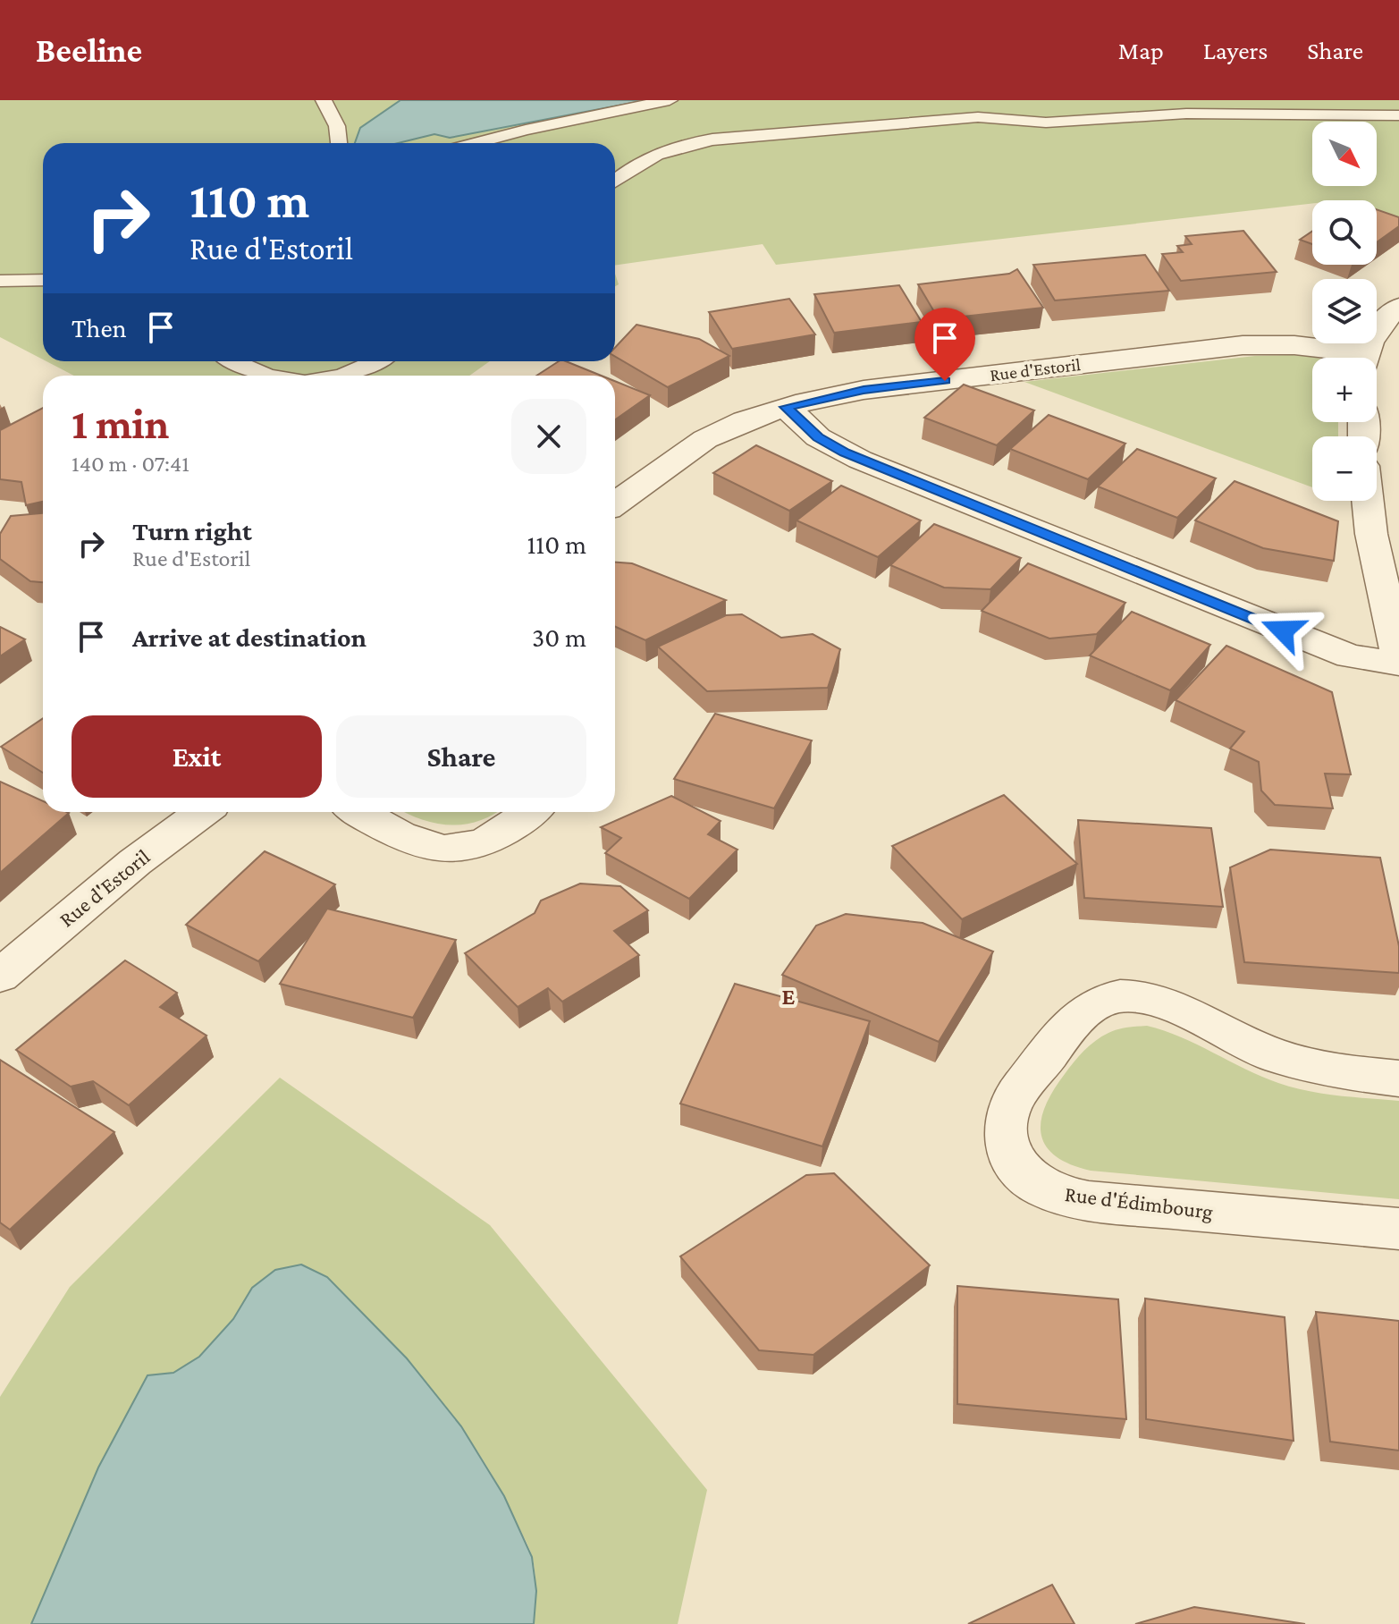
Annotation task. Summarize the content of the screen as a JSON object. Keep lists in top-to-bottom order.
{
  "streets": {
    "street": ["Rue d'Estoril", "Rue d'Édimbourg"]
  },
  "districts": ["E"],
  "north": "bottom right",
  "page": {
    "header": "Beeline",
    "nav": ["Map", "Layers", "Share"],
    "map_buttons": ["+", "−"],
    "turn": ["110 m", "Rue d'Estoril"],
    "then": "Then",
    "heading": ["1 min", "140 m · 07:41"],
    "list": [
      {
        "name": "Turn right",
        "note": "Rue d'Estoril",
        "value": "110 m"
      },
      {
        "name": "Arrive at destination",
        "value": "30 m"
      }
    ],
    "buttons": ["Exit", "Share"]
  }
}
